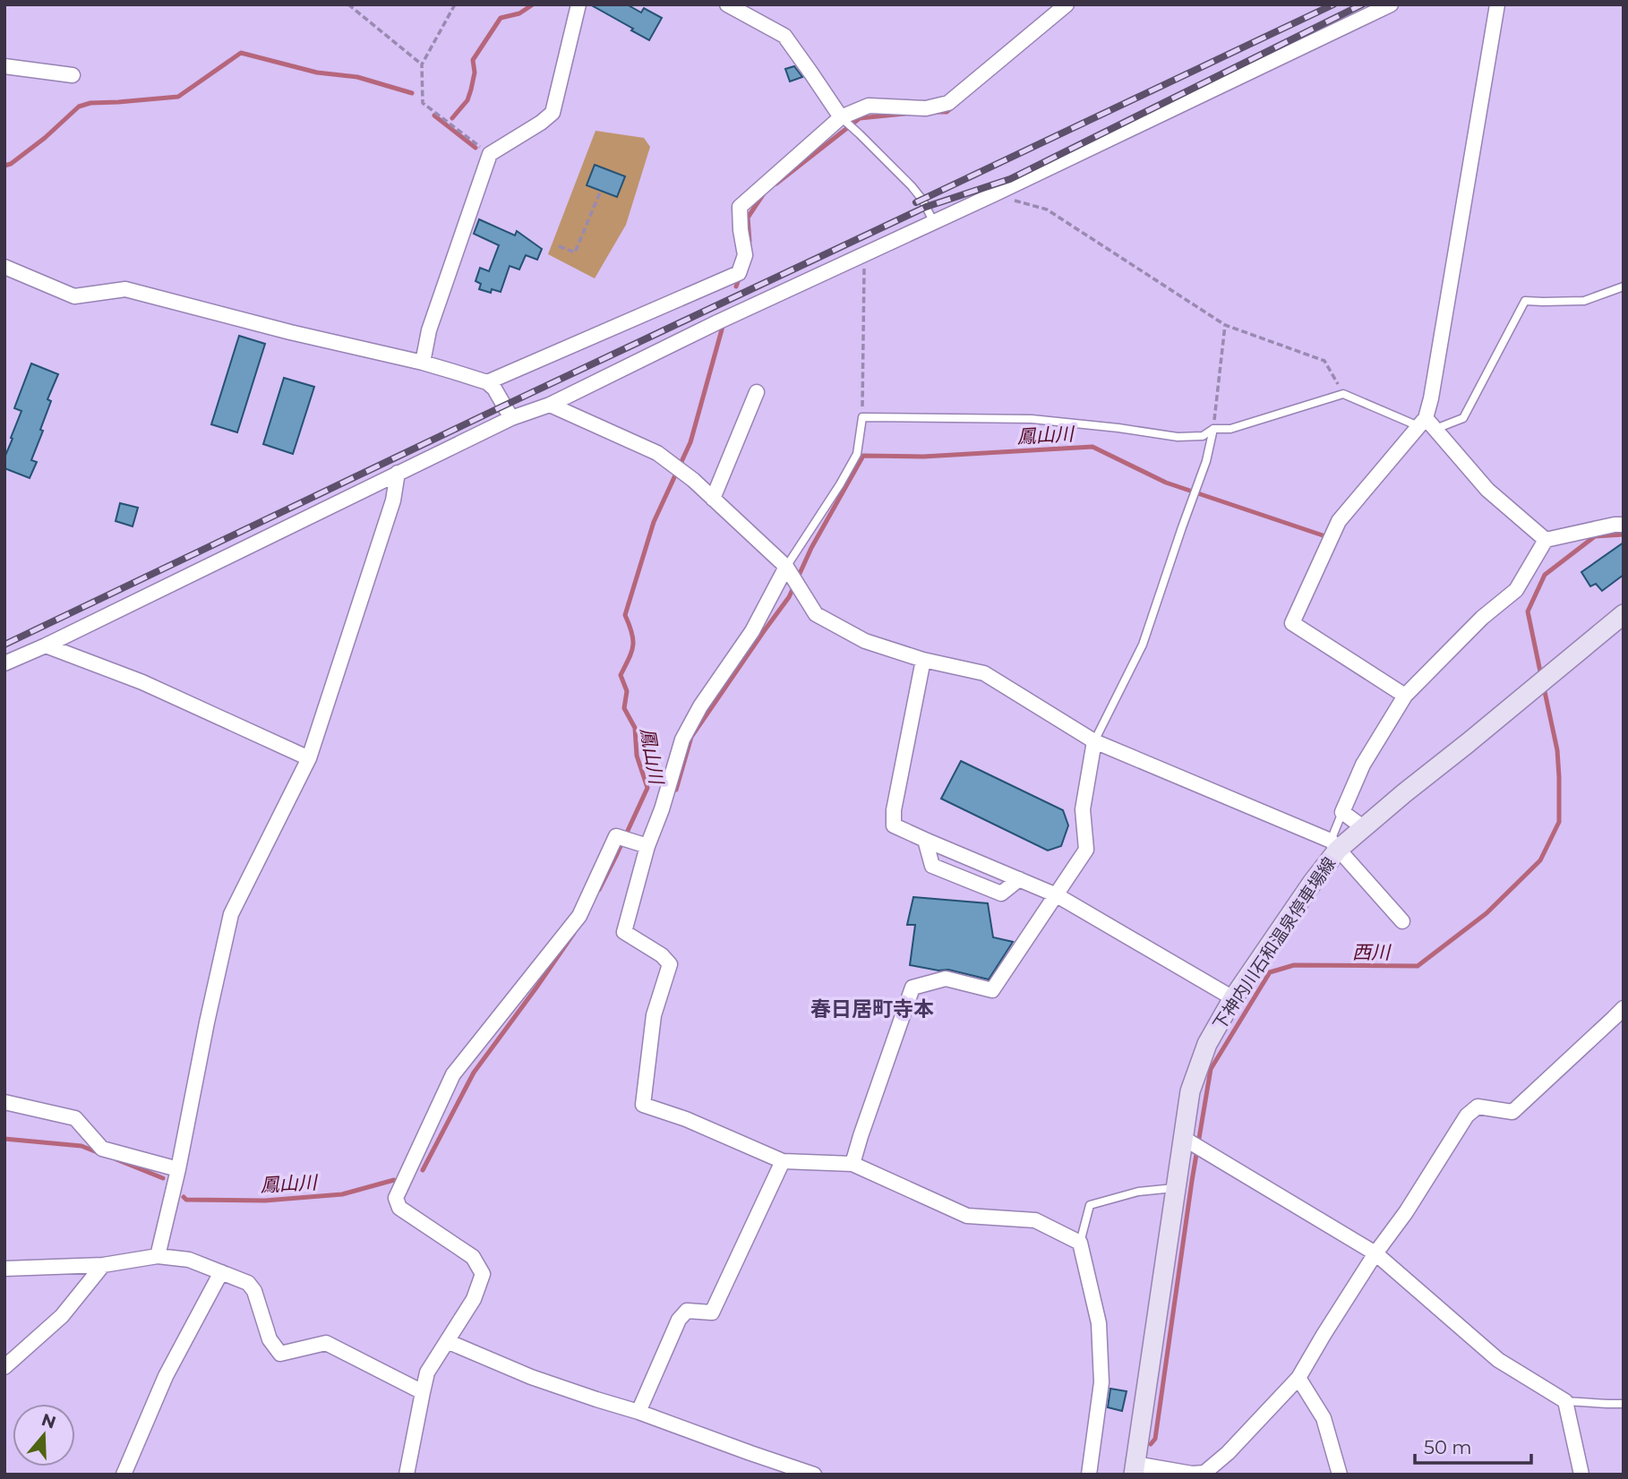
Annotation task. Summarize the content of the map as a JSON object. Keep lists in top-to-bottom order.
{
  "streets": {
    "main road": ["下神内川石和温泉停車場線"]
  },
  "districts": ["春日居町寺本"],
  "water": ["鳳山川", "西川"],
  "scale_bar": "50 m",
  "north": "top"
}
